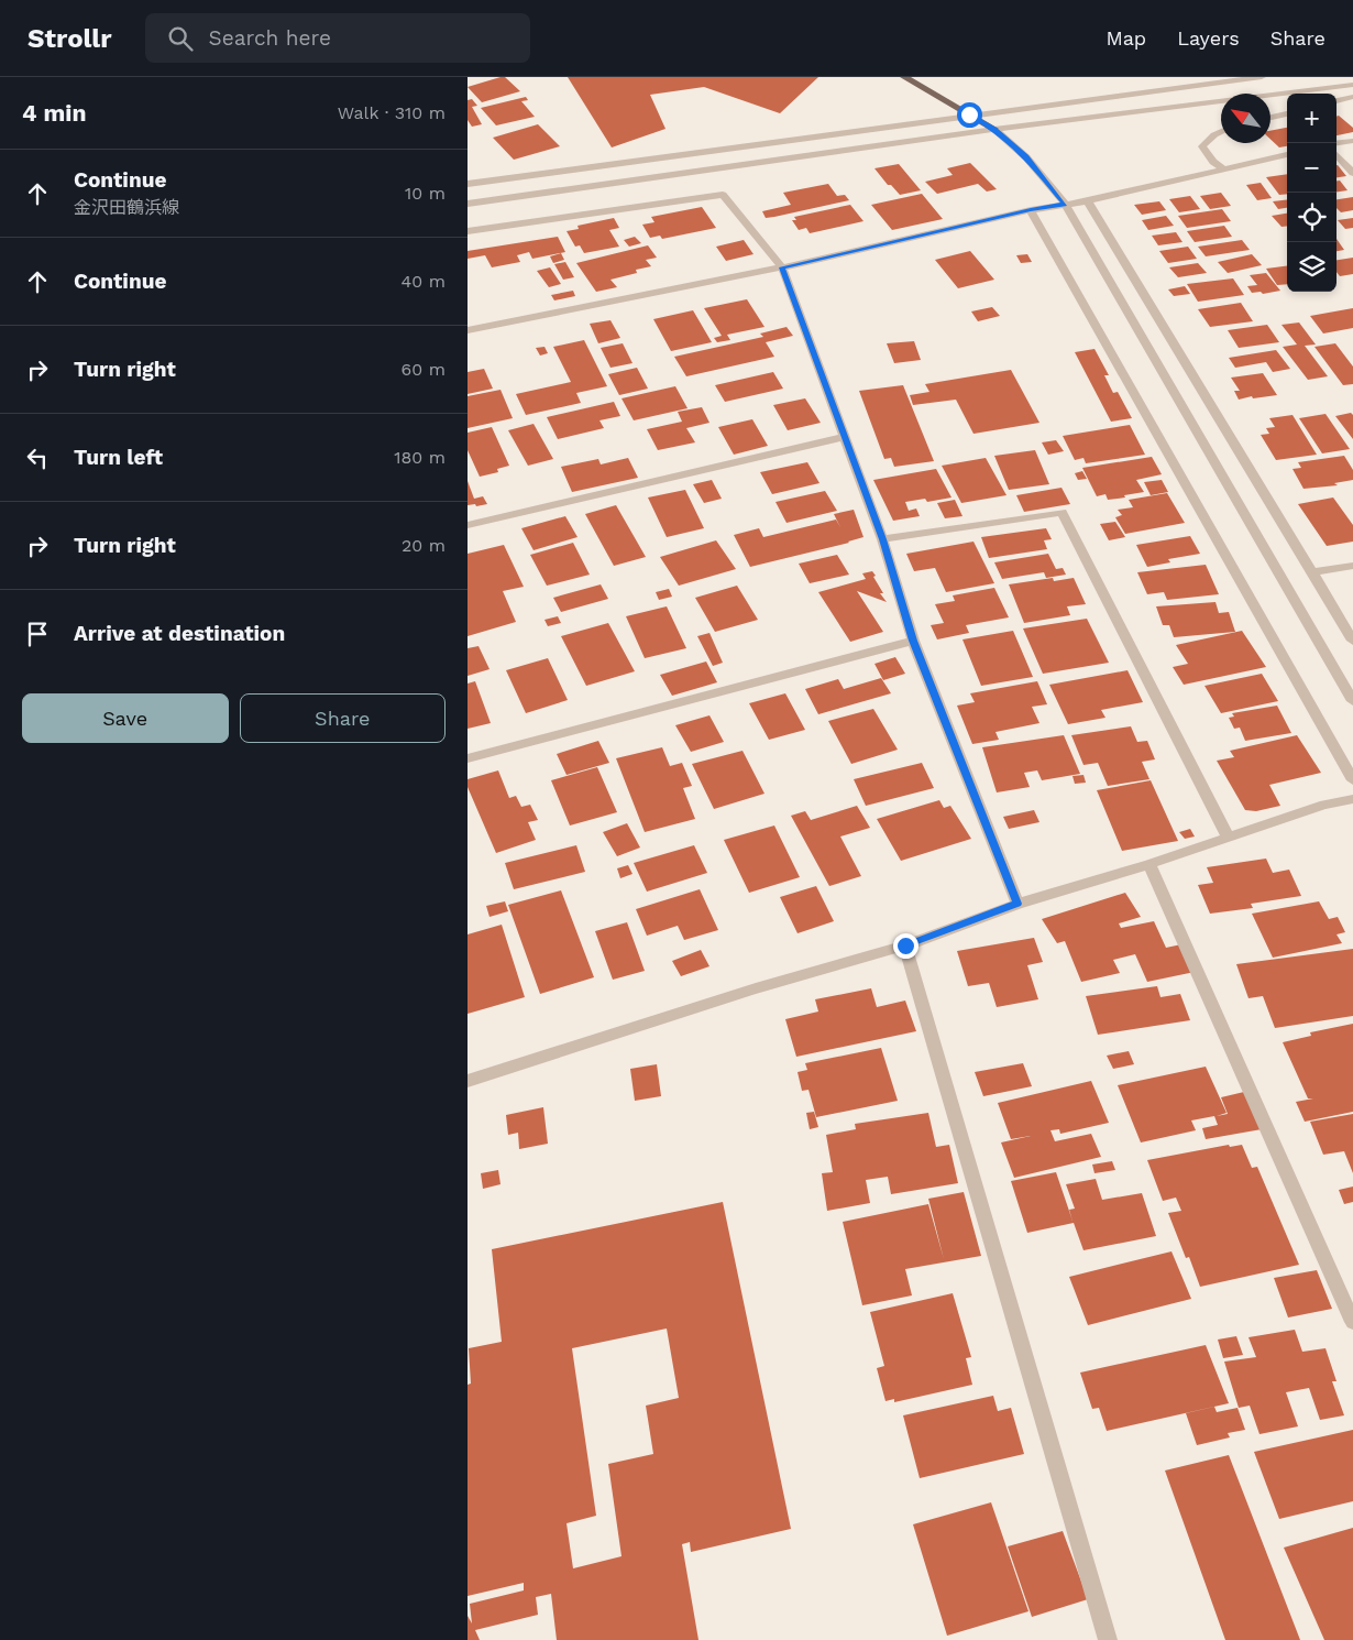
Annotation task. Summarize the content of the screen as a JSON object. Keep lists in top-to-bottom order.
{
  "north": "top left",
  "page": {
    "header": "Strollr",
    "search": "Search here",
    "nav": ["Map", "Layers", "Share"],
    "heading": ["4 min", "Walk · 310 m"],
    "map_buttons": ["+", "−"],
    "list": [
      ["Continue", "金沢田鶴浜線", "10 m"],
      ["Continue", "40 m"],
      ["Turn right", "60 m"],
      ["Turn left", "180 m"],
      ["Turn right", "20 m"],
      "Arrive at destination"
    ],
    "buttons": ["Save", "Share"]
  }
}
